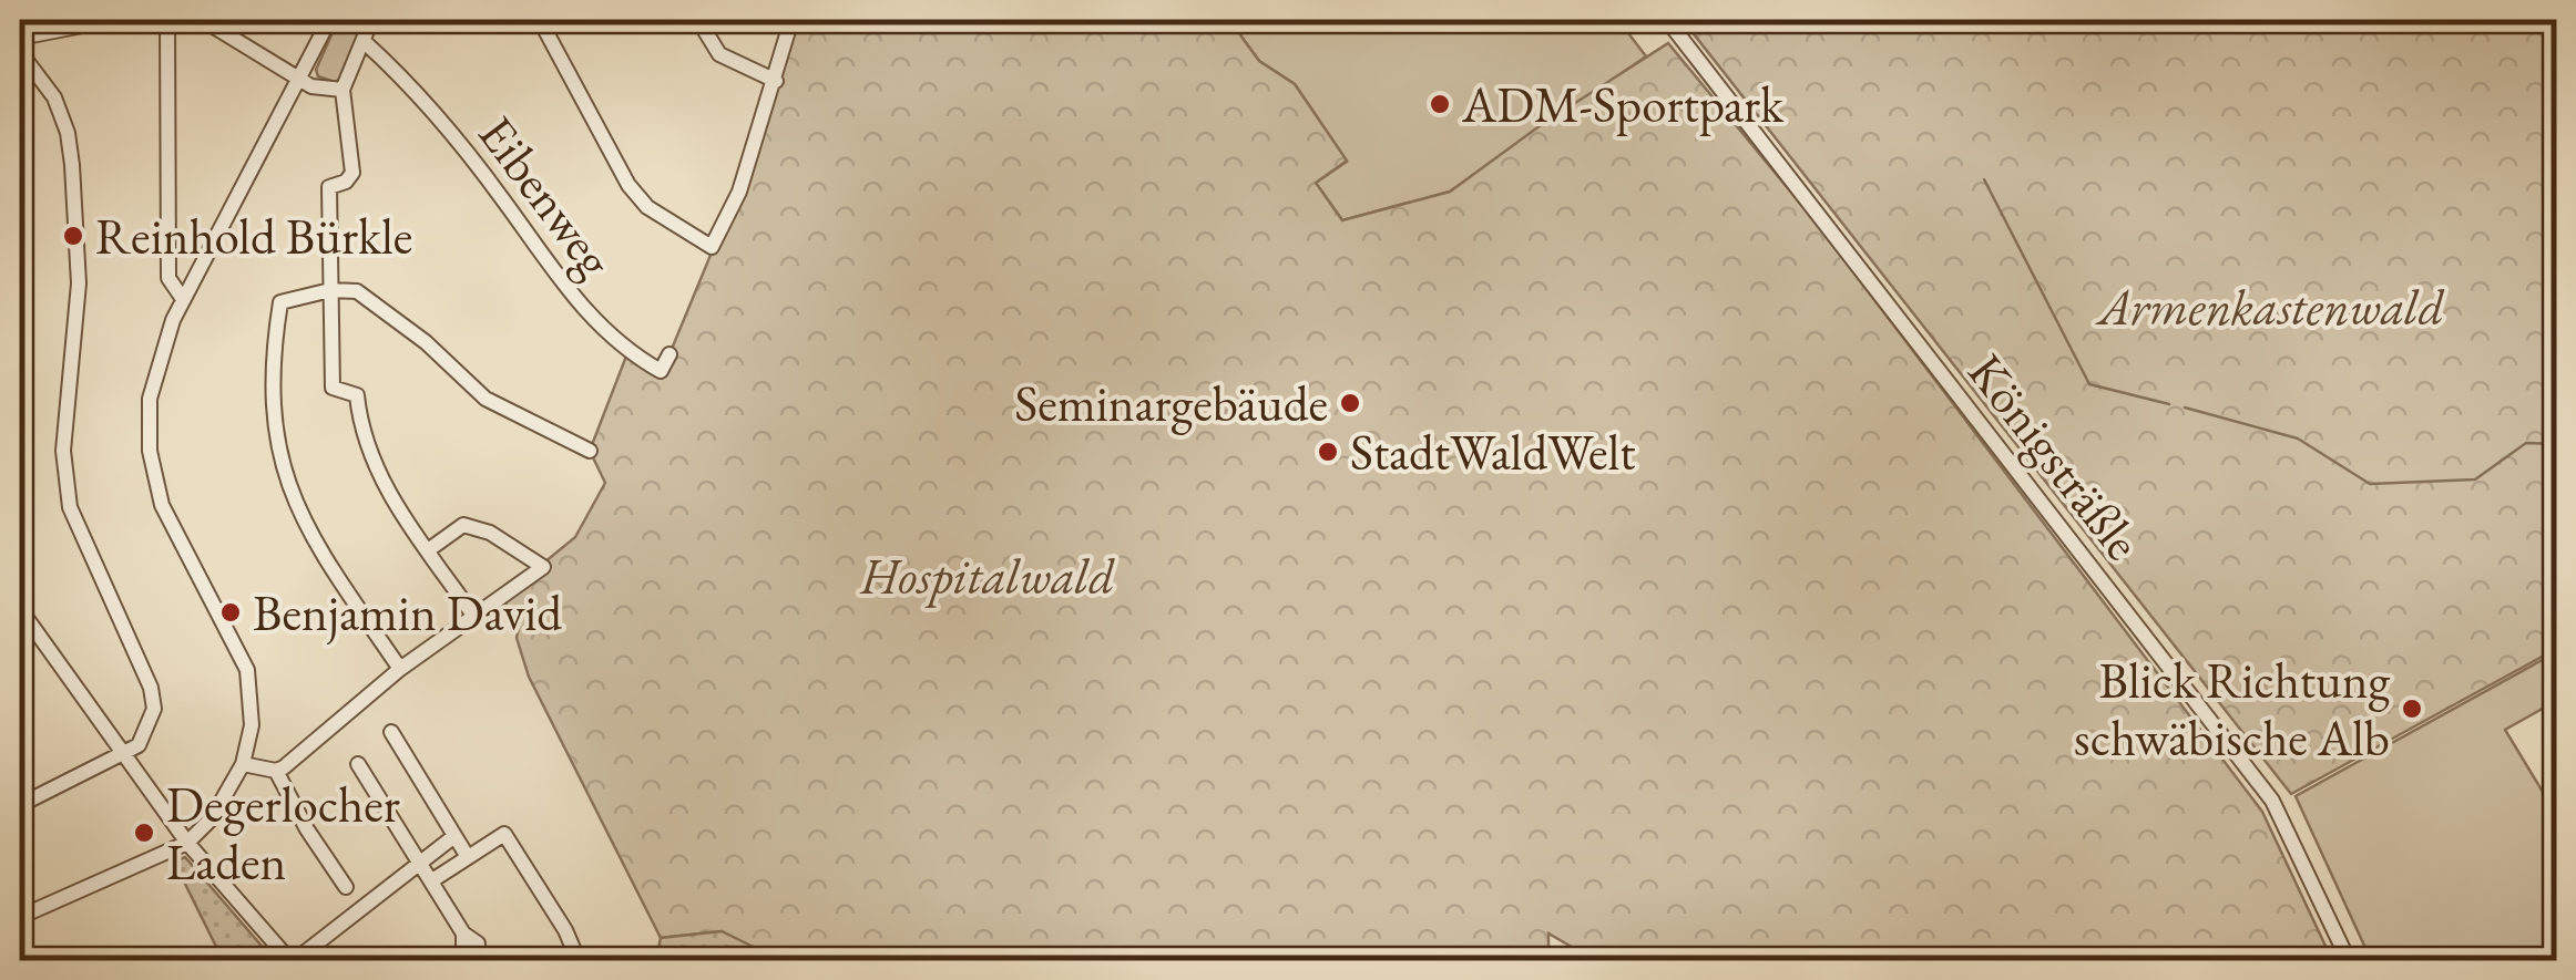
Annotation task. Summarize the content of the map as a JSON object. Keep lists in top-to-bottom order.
{
  "streets": {
    "street": ["Eibenweg", "Königsträßle"]
  },
  "parks": ["Armenkastenwald", "Hospitalwald"],
  "places": [
    "ADM-Sportpark",
    "Reinhold Bürkle",
    "Seminargebäude",
    "StadtWaldWelt",
    "Benjamin David",
    "Blick Richtung schwäbische Alb",
    "Degerlocher Laden"
  ]
}
